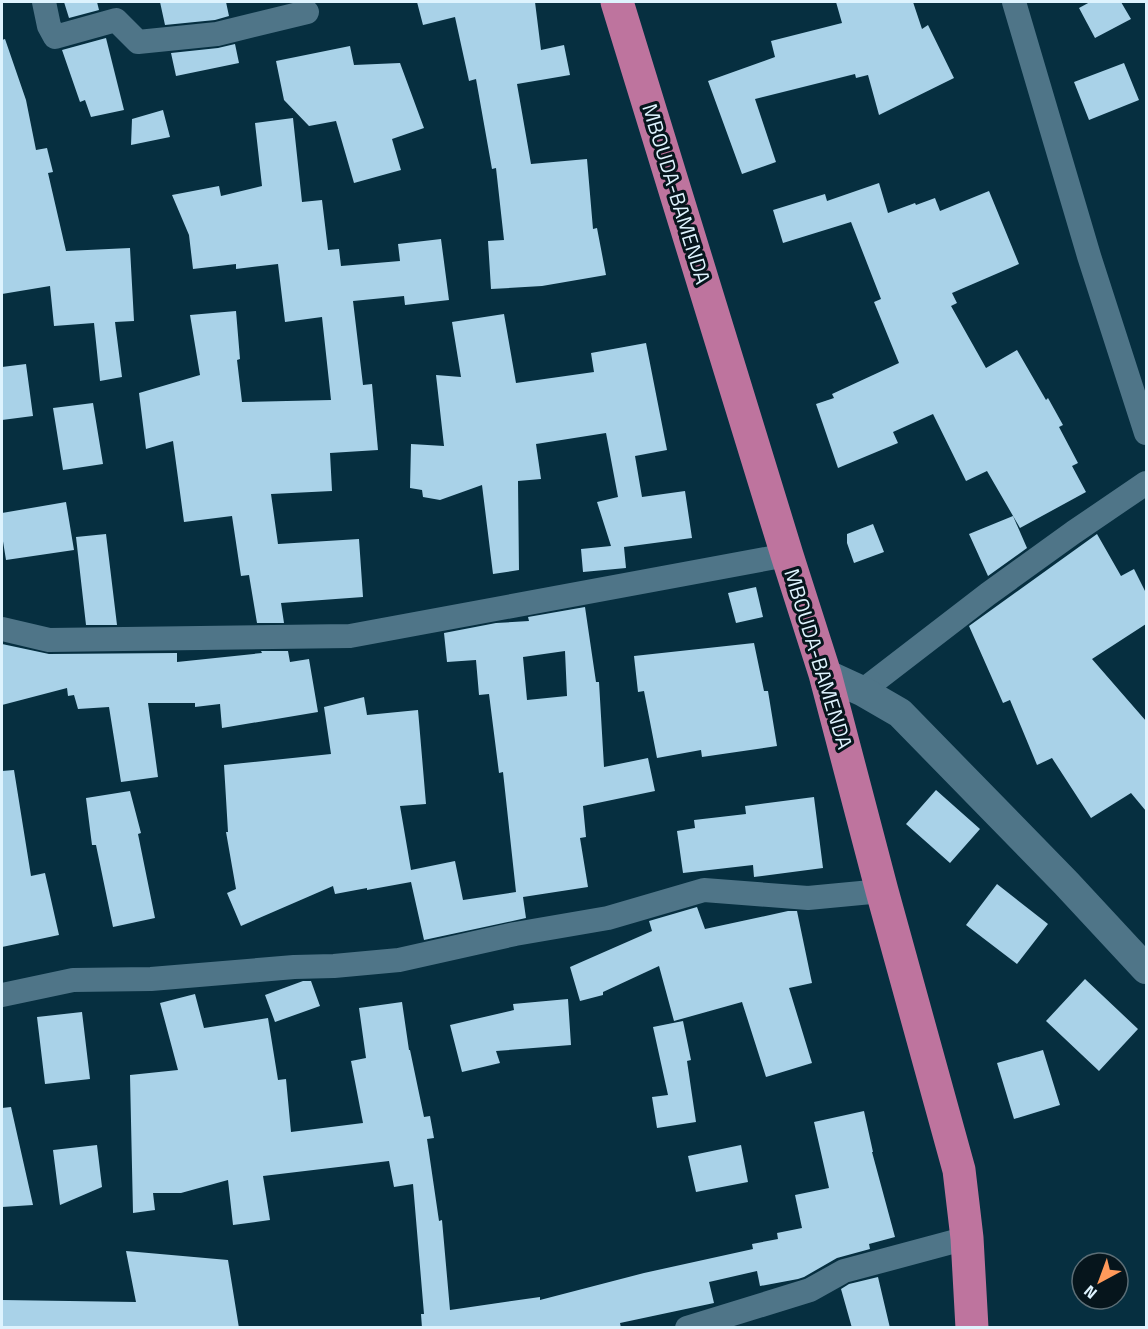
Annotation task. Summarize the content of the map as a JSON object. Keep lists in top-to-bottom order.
{
  "streets": {
    "highway": ["MBOUDA-BAMENDA"]
  },
  "north": "bottom left"
}
